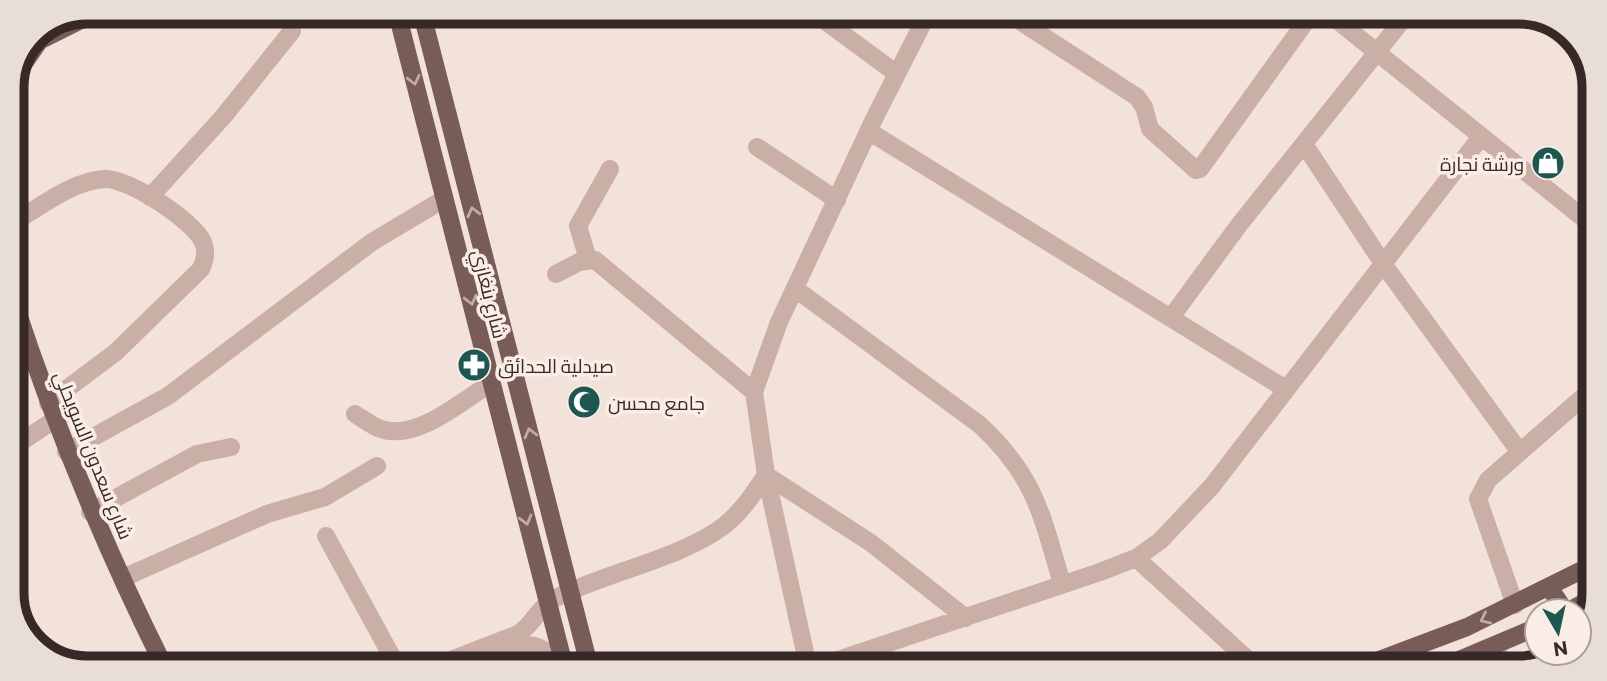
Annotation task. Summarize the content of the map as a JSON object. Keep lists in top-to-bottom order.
{
  "streets": {
    "main road": ["شارع بنغازي", "شارع سعدون السويحلي"]
  },
  "places": {
    "shop": ["ورشة نجارة"],
    "pharmacy": ["صيدلية الحدائق"],
    "mosque": ["جامع محسن"]
  },
  "north": "bottom"
}
